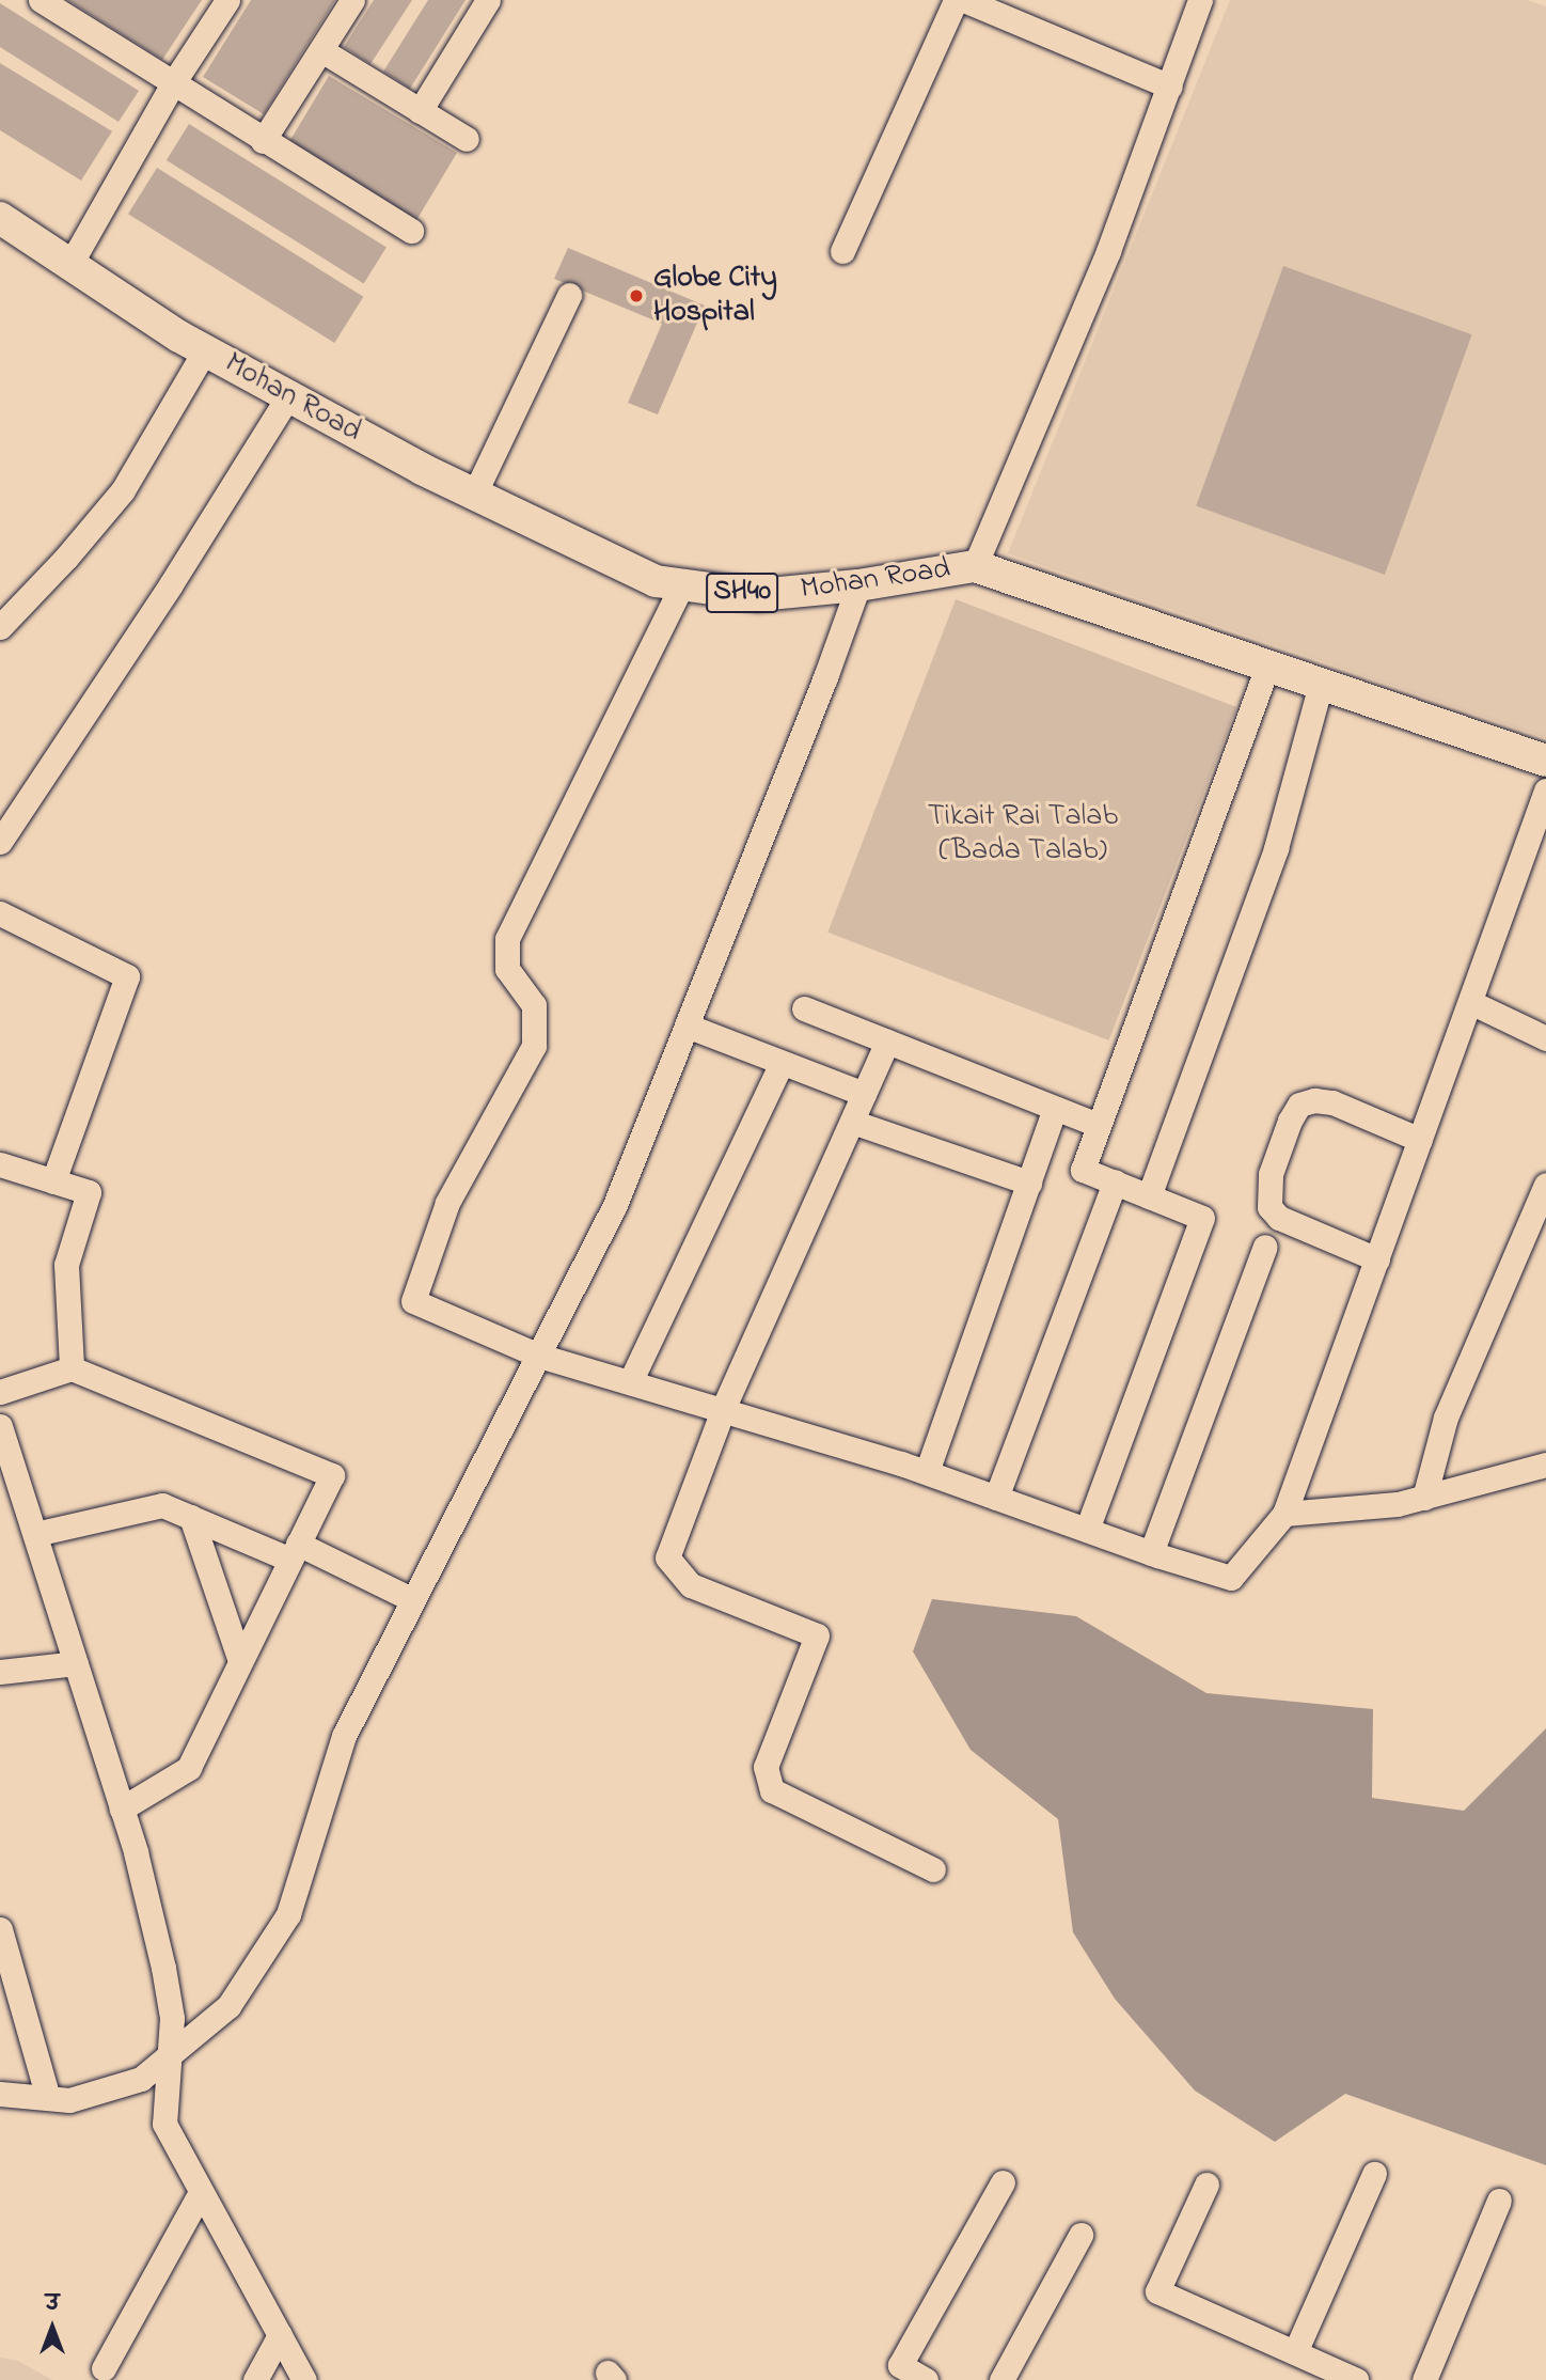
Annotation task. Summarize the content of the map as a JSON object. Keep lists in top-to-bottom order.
{
  "streets": {
    "main road": ["Mohan Road", "SH40"]
  },
  "parks": ["Tikait Rai Talab (Bada Talab)"],
  "places": ["Globe City Hospital"],
  "north": "top"
}
